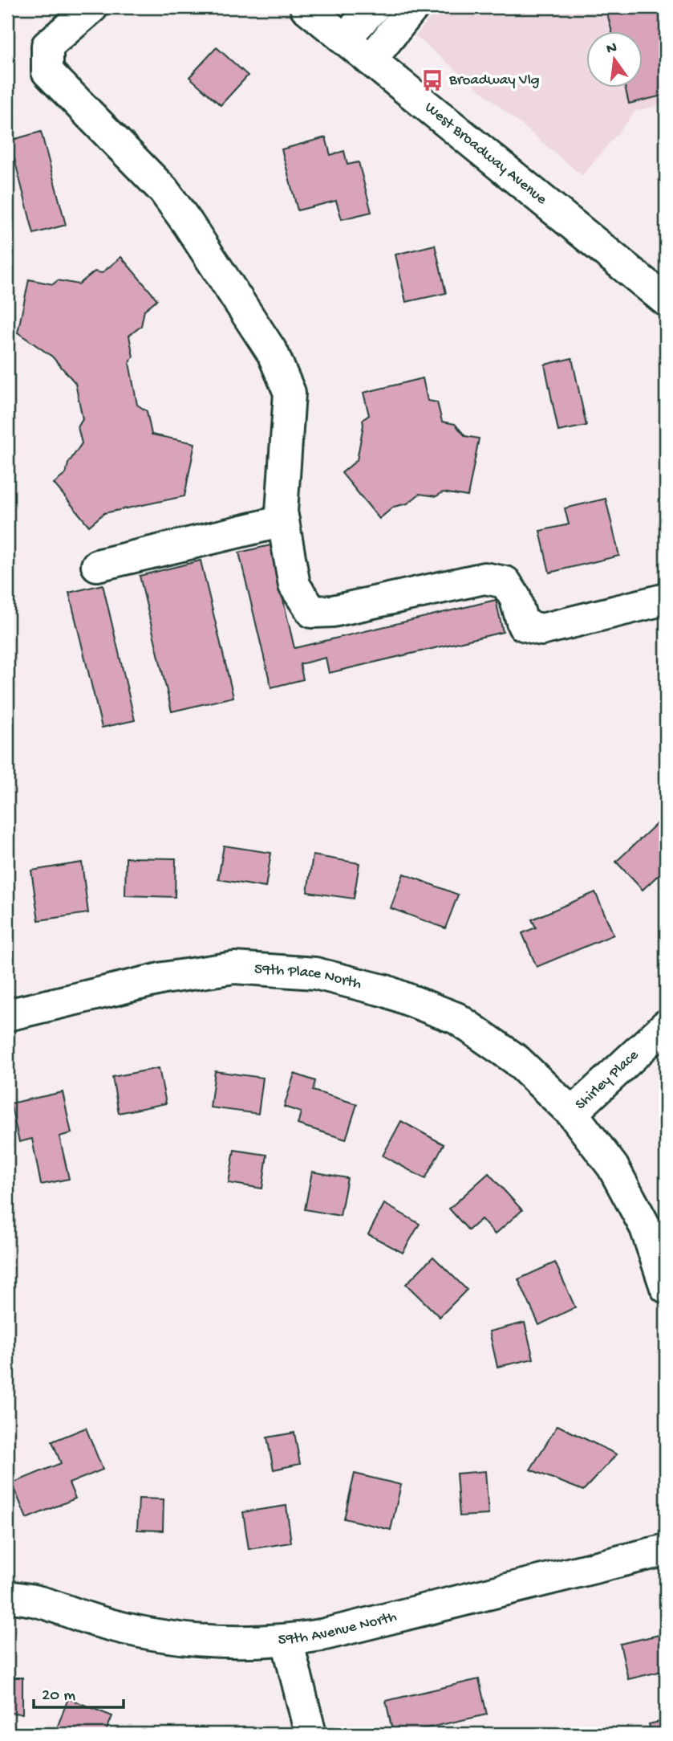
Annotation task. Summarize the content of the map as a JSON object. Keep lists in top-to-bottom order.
{
  "streets": {
    "street": [
      "West Broadway Avenue",
      "59th Place North",
      "Shirley Place",
      "59th Avenue North"
    ]
  },
  "crossings": [
    ["59th Place North", "Shirley Place"]
  ],
  "places": {
    "bus stop": ["Broadway Vlg"]
  },
  "scale_bar": "20 m",
  "north": "top"
}
